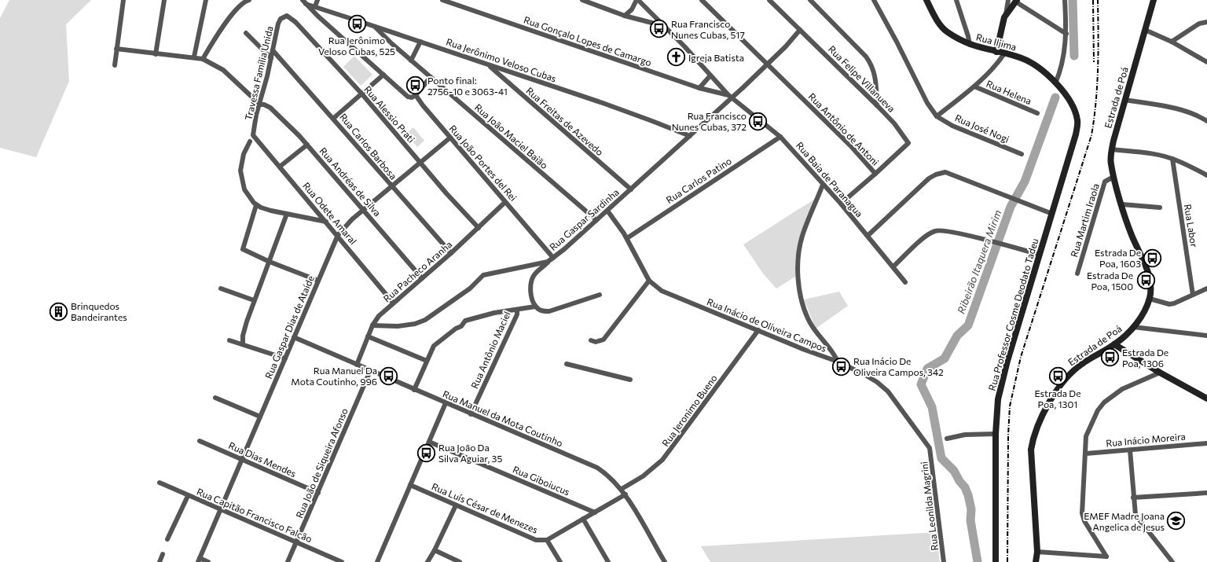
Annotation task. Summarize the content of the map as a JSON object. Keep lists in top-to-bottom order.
{
  "streets": {
    "main road": ["Rua Iljima", "Estrada de Poá", "Rua Professor Cosme Deodato Tadeu"],
    "street": [
      "Rua Gonçalo Lopes de Camargo",
      "Rua Jerônimo Veloso Cubas",
      "Travessa Família Unida",
      "Rua Felipe Villanueva",
      "Rua Helena",
      "Rua Alessio Prati",
      "Rua Freitas de Azevedo",
      "Rua José Nogi",
      "Rua Antônio de Antoni",
      "Rua João Maciel Baião",
      "Rua Carlos Barbosa",
      "Rua João Portes del Rei",
      "Rua Baia de Paranagua",
      "Rua Carlos Patino",
      "Rua Andréas de Silva",
      "Rua Odete Amaral",
      "Rua Gaspar Sardinha",
      "Rua Martim Iraola",
      "Rua Labor",
      "Rua Pacheco Aranha",
      "Rua Inácio de Oliveira Campos",
      "Rua Gaspar Dias de Ataíde",
      "Rua Antônio Maciel",
      "Rua Jeronimo Bueno",
      "Rua Manuel da Mota Coutinho",
      "Rua Inácio Moreira",
      "Rua Dias Mendes",
      "Rua João de Siqueira Afonso",
      "Rua Giboiucus",
      "Rua Leonilda Magrini",
      "Rua Luís César de Menezes",
      "Rua Capitão Francisco Falcão"
    ]
  },
  "crossings": [
    ["Rua Gonçalo Lopes de Camargo", "Rua Baia de Paranagua"],
    ["Rua Gonçalo Lopes de Camargo", "Rua Gaspar Sardinha"],
    ["Rua Iljima", "Rua Professor Cosme Deodato Tadeu"],
    ["Rua Jerônimo Veloso Cubas", "Rua Freitas de Azevedo"],
    ["Rua Jerônimo Veloso Cubas", "Rua João Maciel Baião"],
    ["Rua Jerônimo Veloso Cubas", "Rua Gaspar Sardinha"],
    ["Travessa Família Unida", "Rua Alessio Prati"],
    ["Travessa Família Unida", "Rua Carlos Barbosa"],
    ["Travessa Família Unida", "Rua Andréas de Silva"],
    ["Travessa Família Unida", "Rua Odete Amaral"],
    ["Rua Felipe Villanueva", "Rua Antônio de Antoni"],
    ["Estrada de Poá", "Rua Martim Iraola"],
    ["Rua Alessio Prati", "Rua Pacheco Aranha"],
    ["Rua Alessio Prati", "Rua Gaspar Dias de Ataíde"],
    ["Rua Freitas de Azevedo", "Rua Gaspar Sardinha"],
    ["Rua Antônio de Antoni", "Rua Baia de Paranagua"],
    ["Rua Antônio de Antoni", "Rua Gaspar Sardinha"],
    ["Rua João Maciel Baião", "Rua Gaspar Sardinha"],
    ["Rua Carlos Barbosa", "Rua Pacheco Aranha"],
    ["Rua Carlos Barbosa", "Rua Gaspar Dias de Ataíde"],
    ["Rua João Portes del Rei", "Rua Gaspar Sardinha"],
    ["Rua João Portes del Rei", "Rua Pacheco Aranha"],
    ["Rua João Portes del Rei", "Rua Gaspar Dias de Ataíde"],
    ["Rua Baia de Paranagua", "Rua Carlos Patino"],
    ["Rua Baia de Paranagua", "Rua Gaspar Sardinha"],
    ["Rua Carlos Patino", "Rua Inácio de Oliveira Campos"],
    ["Rua Andréas de Silva", "Rua Pacheco Aranha"],
    ["Rua Andréas de Silva", "Rua Gaspar Dias de Ataíde"],
    ["Rua Odete Amaral", "Rua Pacheco Aranha"],
    ["Rua Odete Amaral", "Rua Gaspar Dias de Ataíde"],
    ["Rua Gaspar Sardinha", "Rua Pacheco Aranha"],
    ["Rua Gaspar Sardinha", "Rua Inácio de Oliveira Campos"],
    ["Rua Pacheco Aranha", "Rua Manuel da Mota Coutinho"],
    ["Rua Inácio de Oliveira Campos", "Rua Jeronimo Bueno"],
    ["Rua Inácio de Oliveira Campos", "Rua Leonilda Magrini"],
    ["Rua Gaspar Dias de Ataíde", "Rua Manuel da Mota Coutinho"],
    ["Rua Gaspar Dias de Ataíde", "Rua Dias Mendes"],
    ["Rua Gaspar Dias de Ataíde", "Rua Capitão Francisco Falcão"],
    ["Rua Antônio Maciel", "Rua Manuel da Mota Coutinho"],
    ["Rua Jeronimo Bueno", "Rua Manuel da Mota Coutinho"],
    ["Rua Manuel da Mota Coutinho", "Rua João de Siqueira Afonso"],
    ["Rua Dias Mendes", "Rua João de Siqueira Afonso"],
    ["Rua João de Siqueira Afonso", "Rua Capitão Francisco Falcão"]
  ],
  "water": ["Ribeirão Itaquera Mirim"],
  "places": {
    "bus stop": [
      "Rua Jerônimo Veloso Cubas, 525",
      "Rua Francisco Nunes Cubas, 517",
      "Ponto final: 2756-10 e 3063-41",
      "Rua Francisco Nunes Cubas, 372",
      "Estrada De Poa, 1603",
      "Estrada De Poa, 1500",
      "Estrada De Poa, 1306",
      "Rua Inácio De Oliveira Campos, 342",
      "Rua Manuel Da Mota Coutinho, 996",
      "Estrada De Poa, 1301",
      "Rua João Da Silva Aguiar, 35"
    ],
    "church": ["Igreja Batista"],
    "building": ["Brinquedos Bandeirantes"],
    "school or university": ["EMEF Madre Joana Angelica de Jesus"]
  }
}
